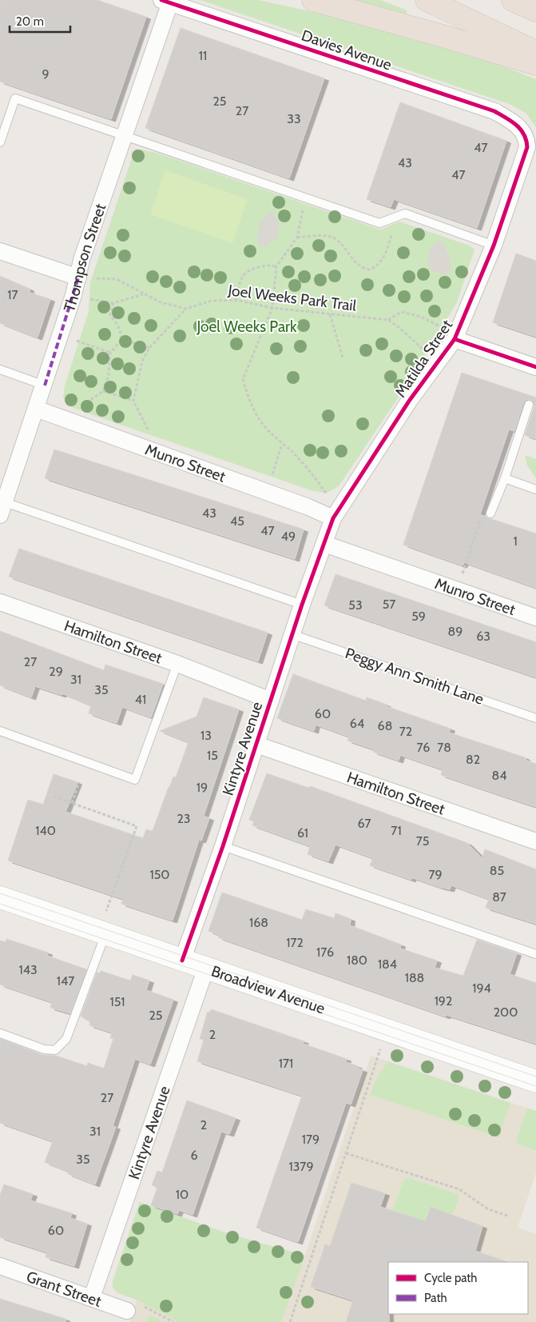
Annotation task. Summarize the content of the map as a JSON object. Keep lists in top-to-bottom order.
{
  "streets": {
    "main road": ["Broadview Avenue"],
    "street": [
      "Davies Avenue",
      "Thompson Street",
      "Matilda Street",
      "Munro Street",
      "Hamilton Street",
      "Kintyre Avenue",
      "Grant Street"
    ],
    "lane": ["Peggy Ann Smith Lane"],
    "path": ["Joel Weeks Park Trail"]
  },
  "crossings": [
    ["Davies Avenue", "Thompson Street"],
    ["Davies Avenue", "Matilda Street"],
    ["Thompson Street", "Munro Street"],
    ["Matilda Street", "Munro Street"],
    ["Matilda Street", "Kintyre Avenue"],
    ["Munro Street", "Kintyre Avenue"],
    ["Hamilton Street", "Kintyre Avenue"],
    ["Peggy Ann Smith Lane", "Kintyre Avenue"],
    ["Kintyre Avenue", "Broadview Avenue"],
    ["Kintyre Avenue", "Grant Street"]
  ],
  "parks": ["Joel Weeks Park"],
  "house_numbers": [
    "11",
    "9",
    "25",
    "27",
    "33",
    "47",
    "43",
    "47",
    "17",
    "43",
    "45",
    "47",
    "49",
    "1",
    "57",
    "53",
    "59",
    "89",
    "63",
    "27",
    "29",
    "31",
    "35",
    "41",
    "60",
    "64",
    "68",
    "72",
    "13",
    "76",
    "78",
    "15",
    "82",
    "84",
    "19",
    "23",
    "67",
    "140",
    "71",
    "61",
    "75",
    "85",
    "150",
    "79",
    "87",
    "168",
    "172",
    "176",
    "180",
    "184",
    "143",
    "188",
    "147",
    "194",
    "192",
    "151",
    "200",
    "25",
    "2",
    "171",
    "27",
    "2",
    "31",
    "179",
    "6",
    "35",
    "1379",
    "10",
    "60"
  ],
  "legend": ["Cycle path", "Path"],
  "scale_bar": "20 m"
}
